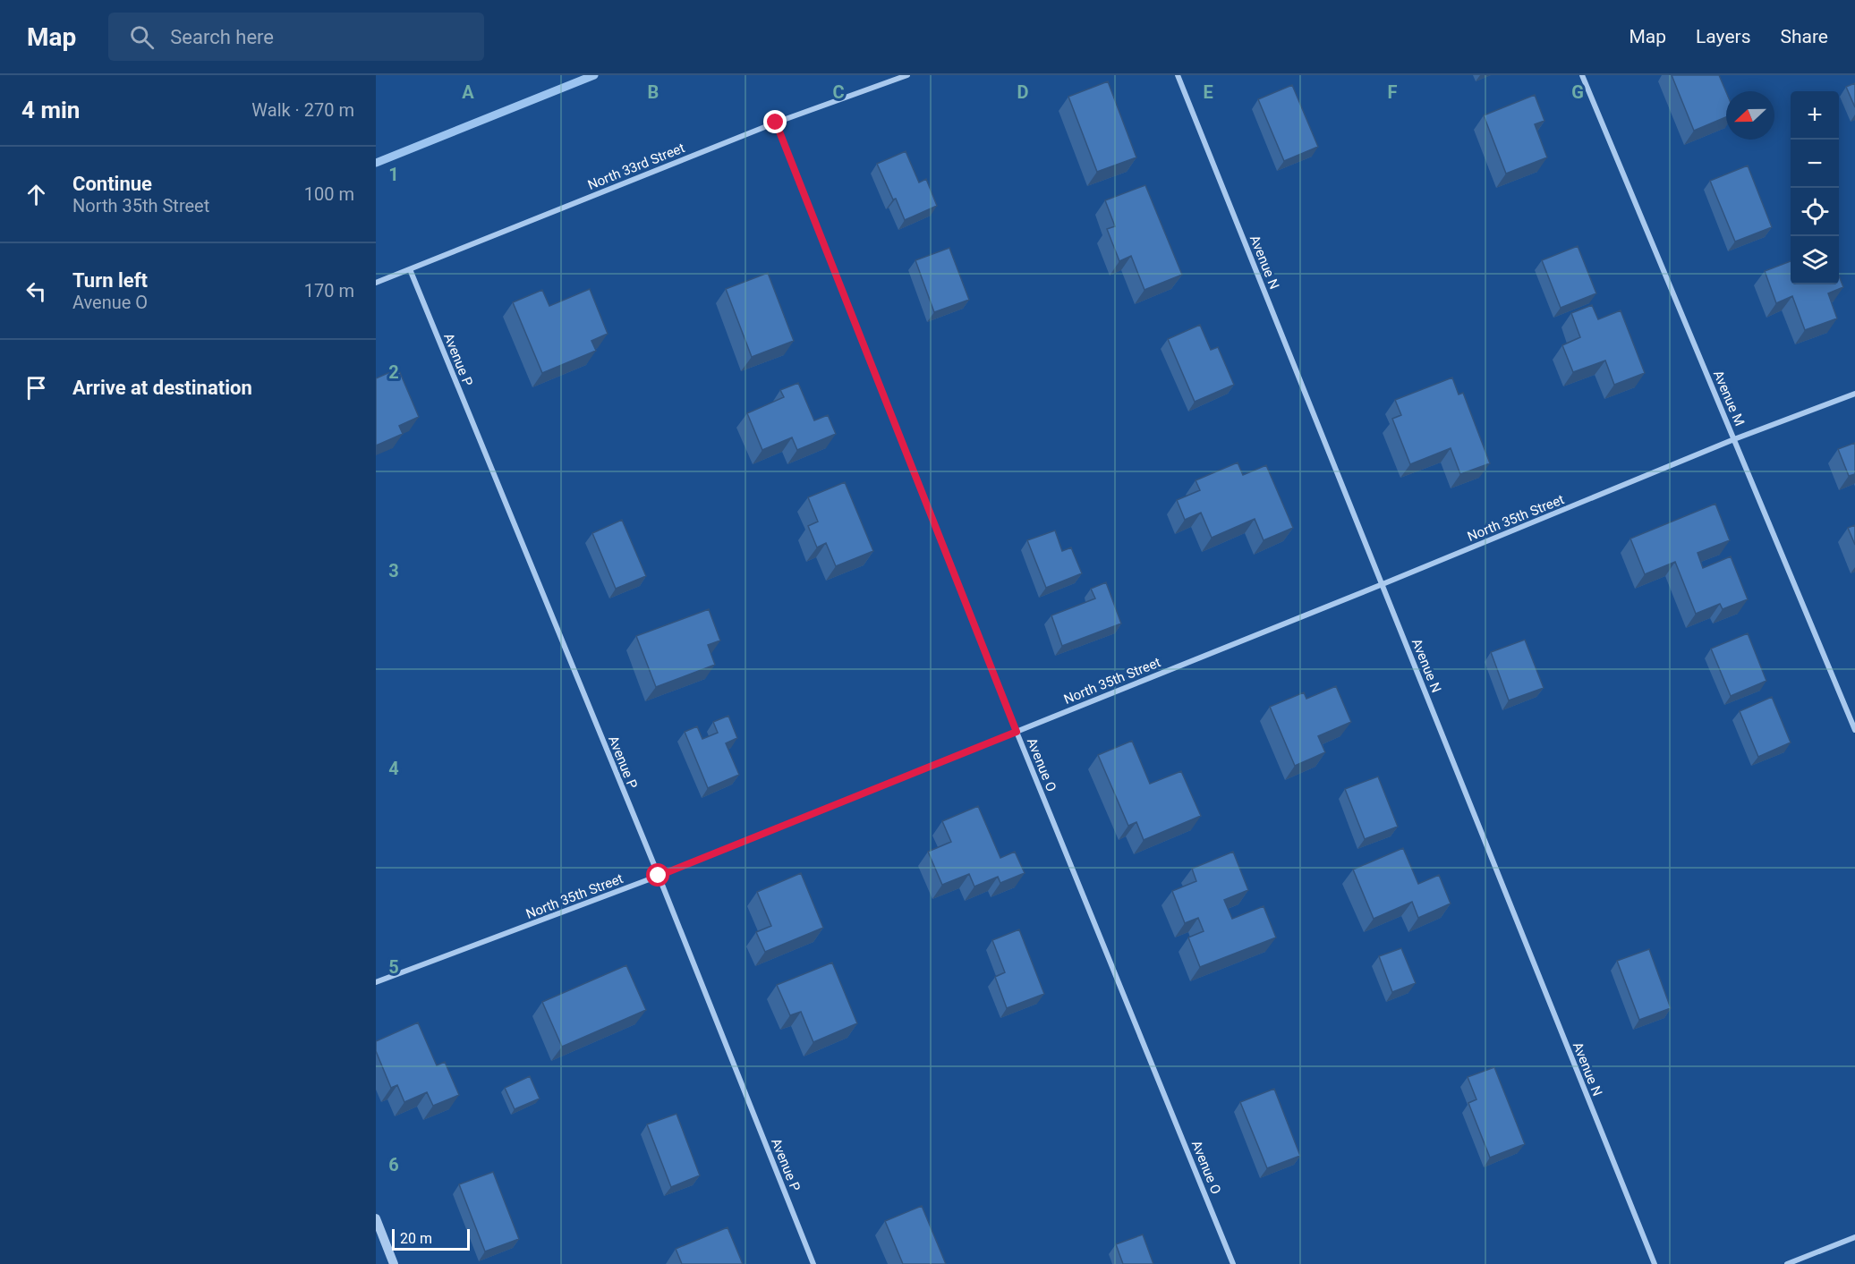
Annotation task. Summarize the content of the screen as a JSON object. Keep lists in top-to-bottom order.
{
  "streets": {
    "street": [
      "North 33rd Street",
      "Avenue N",
      "Avenue P",
      "Avenue M",
      "North 35th Street",
      "Avenue O"
    ]
  },
  "crossings": [
    ["North 33rd Street", "Avenue P"],
    ["North 33rd Street", "Avenue O"],
    ["Avenue N", "North 35th Street"],
    ["Avenue P", "North 35th Street"],
    ["Avenue M", "North 35th Street"],
    ["North 35th Street", "Avenue O"]
  ],
  "scale_bar": "20 m",
  "north": "left",
  "page": {
    "header": "Map",
    "search": "Search here",
    "nav": ["Map", "Layers", "Share"],
    "heading": ["4 min", "Walk · 270 m"],
    "map_buttons": ["+", "−"],
    "list": [
      ["Continue", "North 35th Street", "100 m"],
      ["Turn left", "Avenue O", "170 m"],
      "Arrive at destination"
    ],
    "scale": "20 m"
  },
  "grid": {
    "columns": [
      "A",
      "B",
      "C",
      "D",
      "E",
      "F",
      "G"
    ],
    "rows": [
      "1",
      "2",
      "3",
      "4",
      "5",
      "6"
    ]
  }
}
